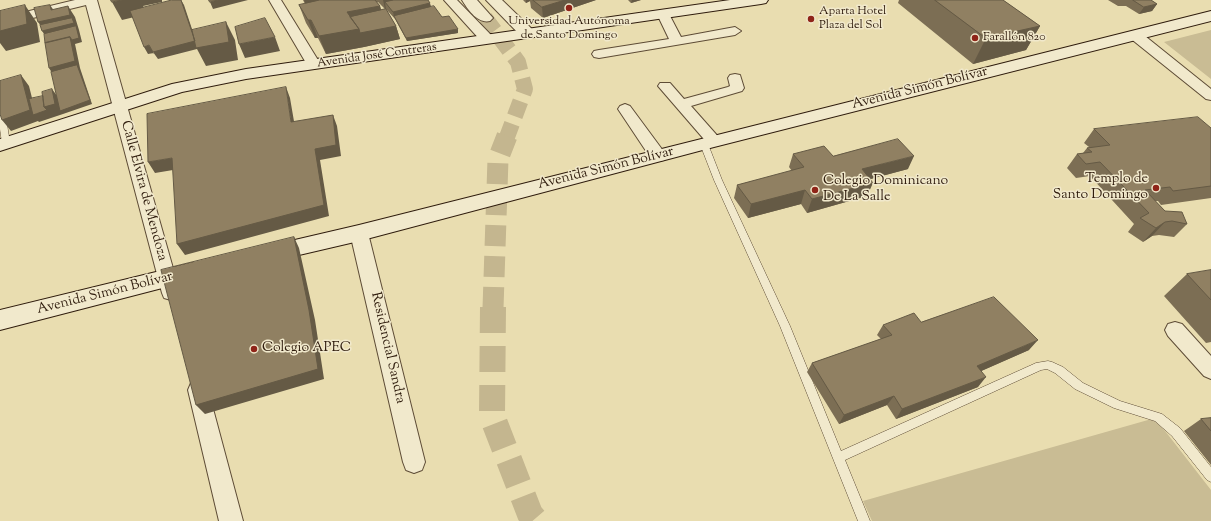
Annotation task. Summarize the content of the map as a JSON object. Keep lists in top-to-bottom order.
{
  "streets": {
    "main road": ["Avenida José Contreras", "Avenida Simón Bolívar"],
    "street": ["Calle Elvira de Mendoza", "Residencial Sandra"]
  },
  "crossings": [
    ["Avenida José Contreras", "Calle Elvira de Mendoza"],
    ["Avenida Simón Bolívar", "Calle Elvira de Mendoza"],
    ["Avenida Simón Bolívar", "Residencial Sandra"]
  ],
  "places": [
    "Universidad Autónoma de Santo Domingo",
    "Aparta Hotel Plaza del Sol",
    "Farallón 820",
    "Templo de Santo Domingo",
    "Colegio Dominicano De La Salle",
    "Colegio APEC"
  ]
}
